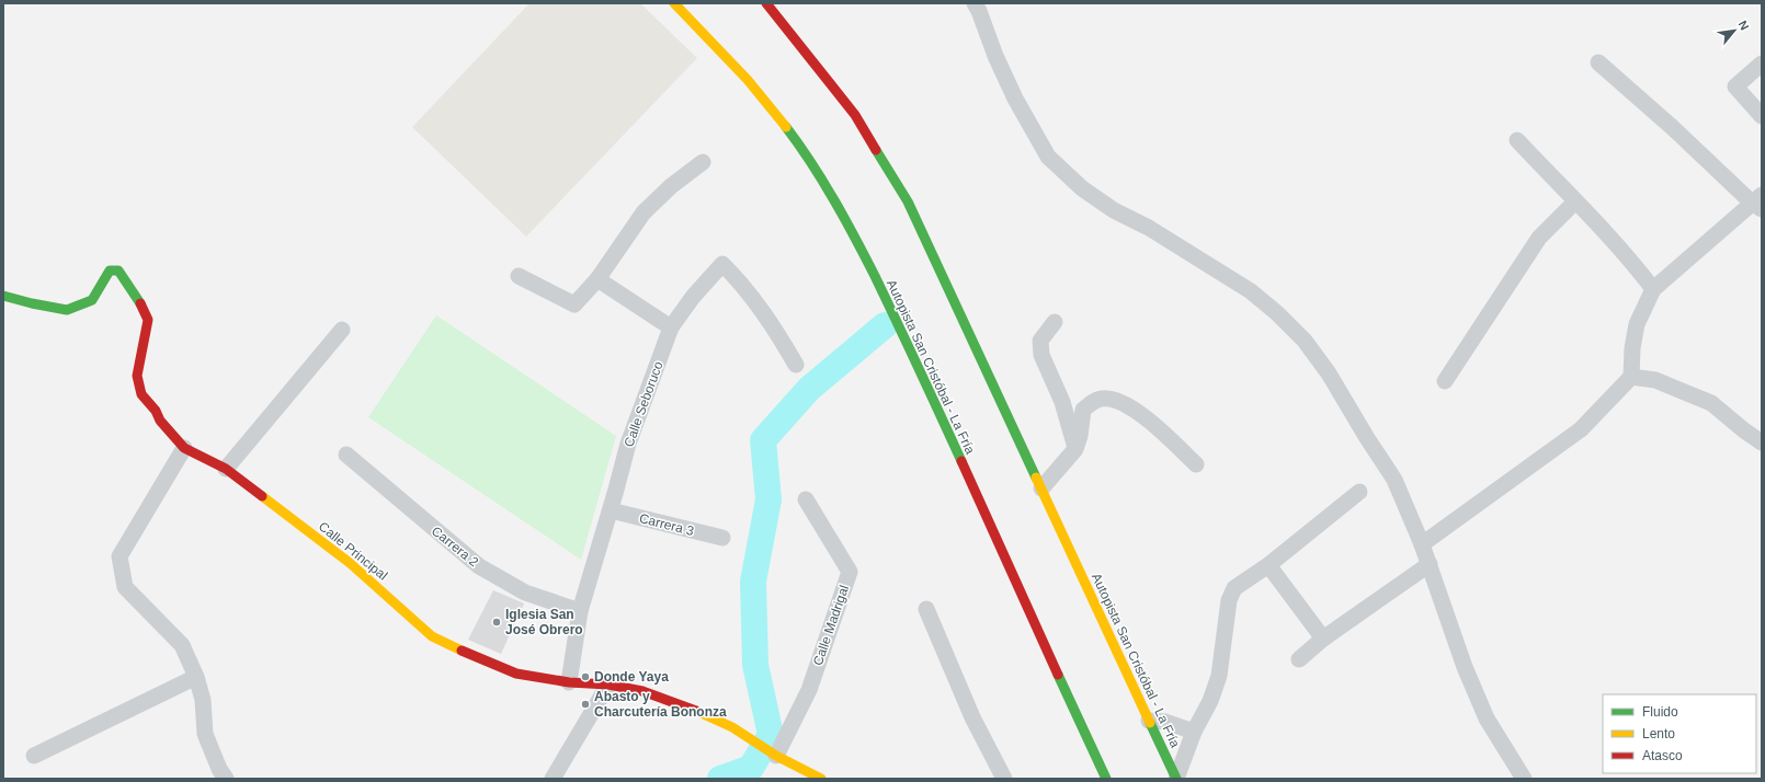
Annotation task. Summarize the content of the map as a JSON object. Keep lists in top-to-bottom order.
{
  "streets": {
    "main road": ["Autopista San Cristóbal - La Fría", "Calle Principal"],
    "street": [
      "Calle Seboruco",
      "Carrera 3",
      "Carrera 2",
      "Calle Madrigal"
    ]
  },
  "crossings": [
    ["Calle Seboruco", "Carrera 3"],
    ["Calle Seboruco", "Carrera 2"],
    ["Calle Seboruco", "Calle Principal"],
    ["Calle Principal", "Calle Madrigal"]
  ],
  "places": ["Iglesia San José Obrero", "Donde Yaya", "Abasto y Charcutería Bononza"],
  "legend": ["Fluido", "Lento", "Atasco"],
  "north": "top right"
}
